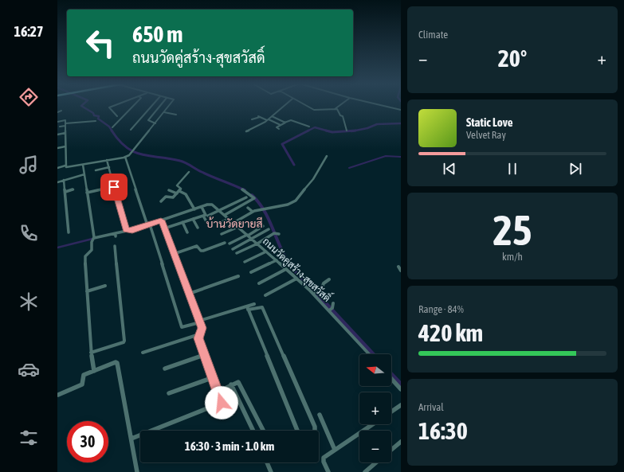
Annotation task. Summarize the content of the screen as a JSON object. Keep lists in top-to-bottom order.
{
  "streets": {
    "street": ["ถนนวัดคู่สร้าง-สุขสวัสดิ์"]
  },
  "districts": ["บ้านวัดยายสี"],
  "north": "left",
  "page": {
    "tabs": "16:27",
    "tile": [
      "Climate",
      ["25", "km/h"],
      ["Range · 84%", "420 km"],
      ["Arrival", "16:30"]
    ],
    "turn": ["650 m", "ถนนวัดคู่สร้าง-สุขสวัสดิ์"],
    "heat": ["−", "20°", "+"],
    "song": ["Static Love", "Velvet Ray"],
    "map_buttons": ["+", "−"],
    "limit": "30",
    "trip": "16:30 · 3 min · 1.0 km"
  }
}
